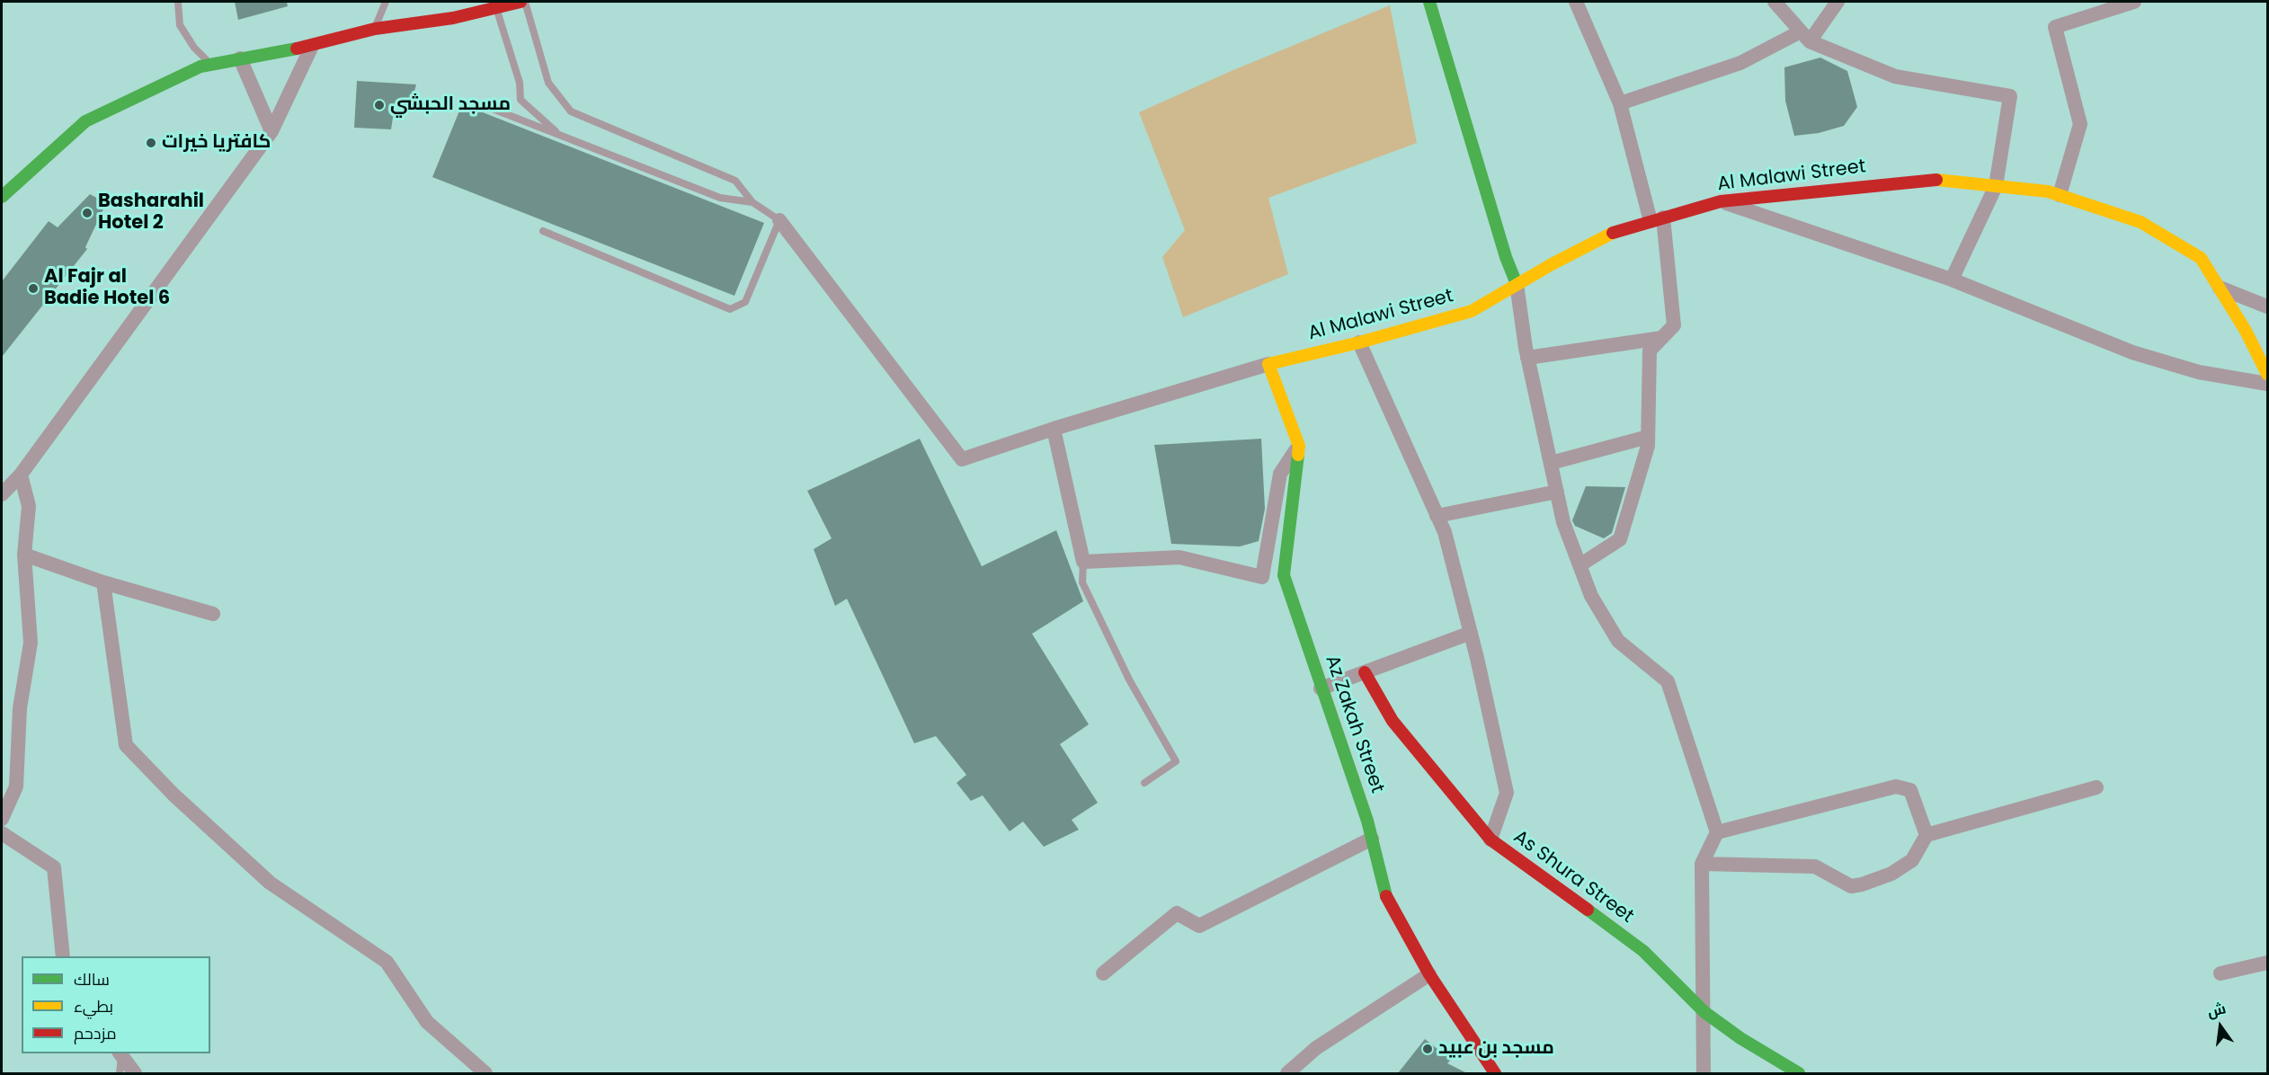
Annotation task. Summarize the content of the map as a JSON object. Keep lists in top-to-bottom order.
{
  "streets": {
    "street": ["Al Malawi Street", "Az Zakah Street", "As Shura Street"]
  },
  "crossings": [
    ["Al Malawi Street", "Az Zakah Street"]
  ],
  "places": [
    "مسجد الحبشي",
    "كافتريا خيرات",
    "Basharahil Hotel 2",
    "Al Fajr al Badie Hotel 6",
    "مسجد بن عبيد"
  ],
  "legend": ["سالك", "بطيء", "مزدحم"],
  "north": "top"
}
